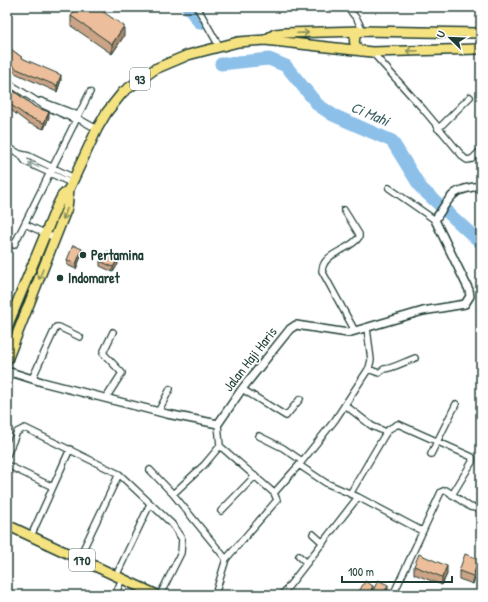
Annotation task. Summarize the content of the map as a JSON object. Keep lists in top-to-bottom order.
{
  "streets": {
    "main road": ["93", "170"],
    "street": ["Jalan Haji Haris"]
  },
  "water": ["Ci Mahi"],
  "places": ["Pertamina", "Indomaret"],
  "scale_bar": "100 m",
  "north": "top left"
}
